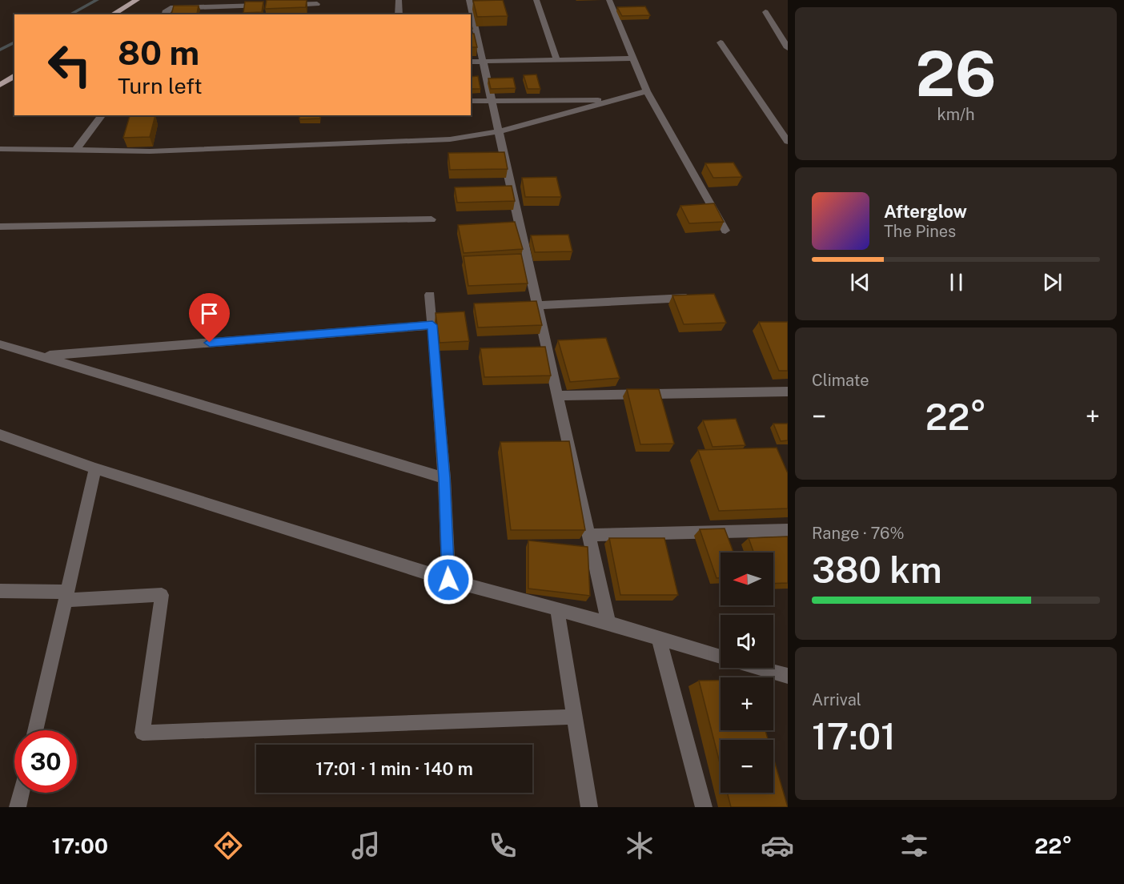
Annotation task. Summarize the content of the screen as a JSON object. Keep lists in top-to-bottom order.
{
  "north": "left",
  "page": {
    "tile": [
      ["26", "km/h"],
      "Climate",
      ["Range · 76%", "380 km"],
      ["Arrival", "17:01"]
    ],
    "turn": ["80 m", "Turn left"],
    "song": ["Afterglow", "The Pines"],
    "heat": ["−", "22°", "+"],
    "map_buttons": ["+", "−"],
    "limit": "30",
    "trip": "17:01 · 1 min · 140 m",
    "tabs": ["17:00", "22°"]
  }
}
